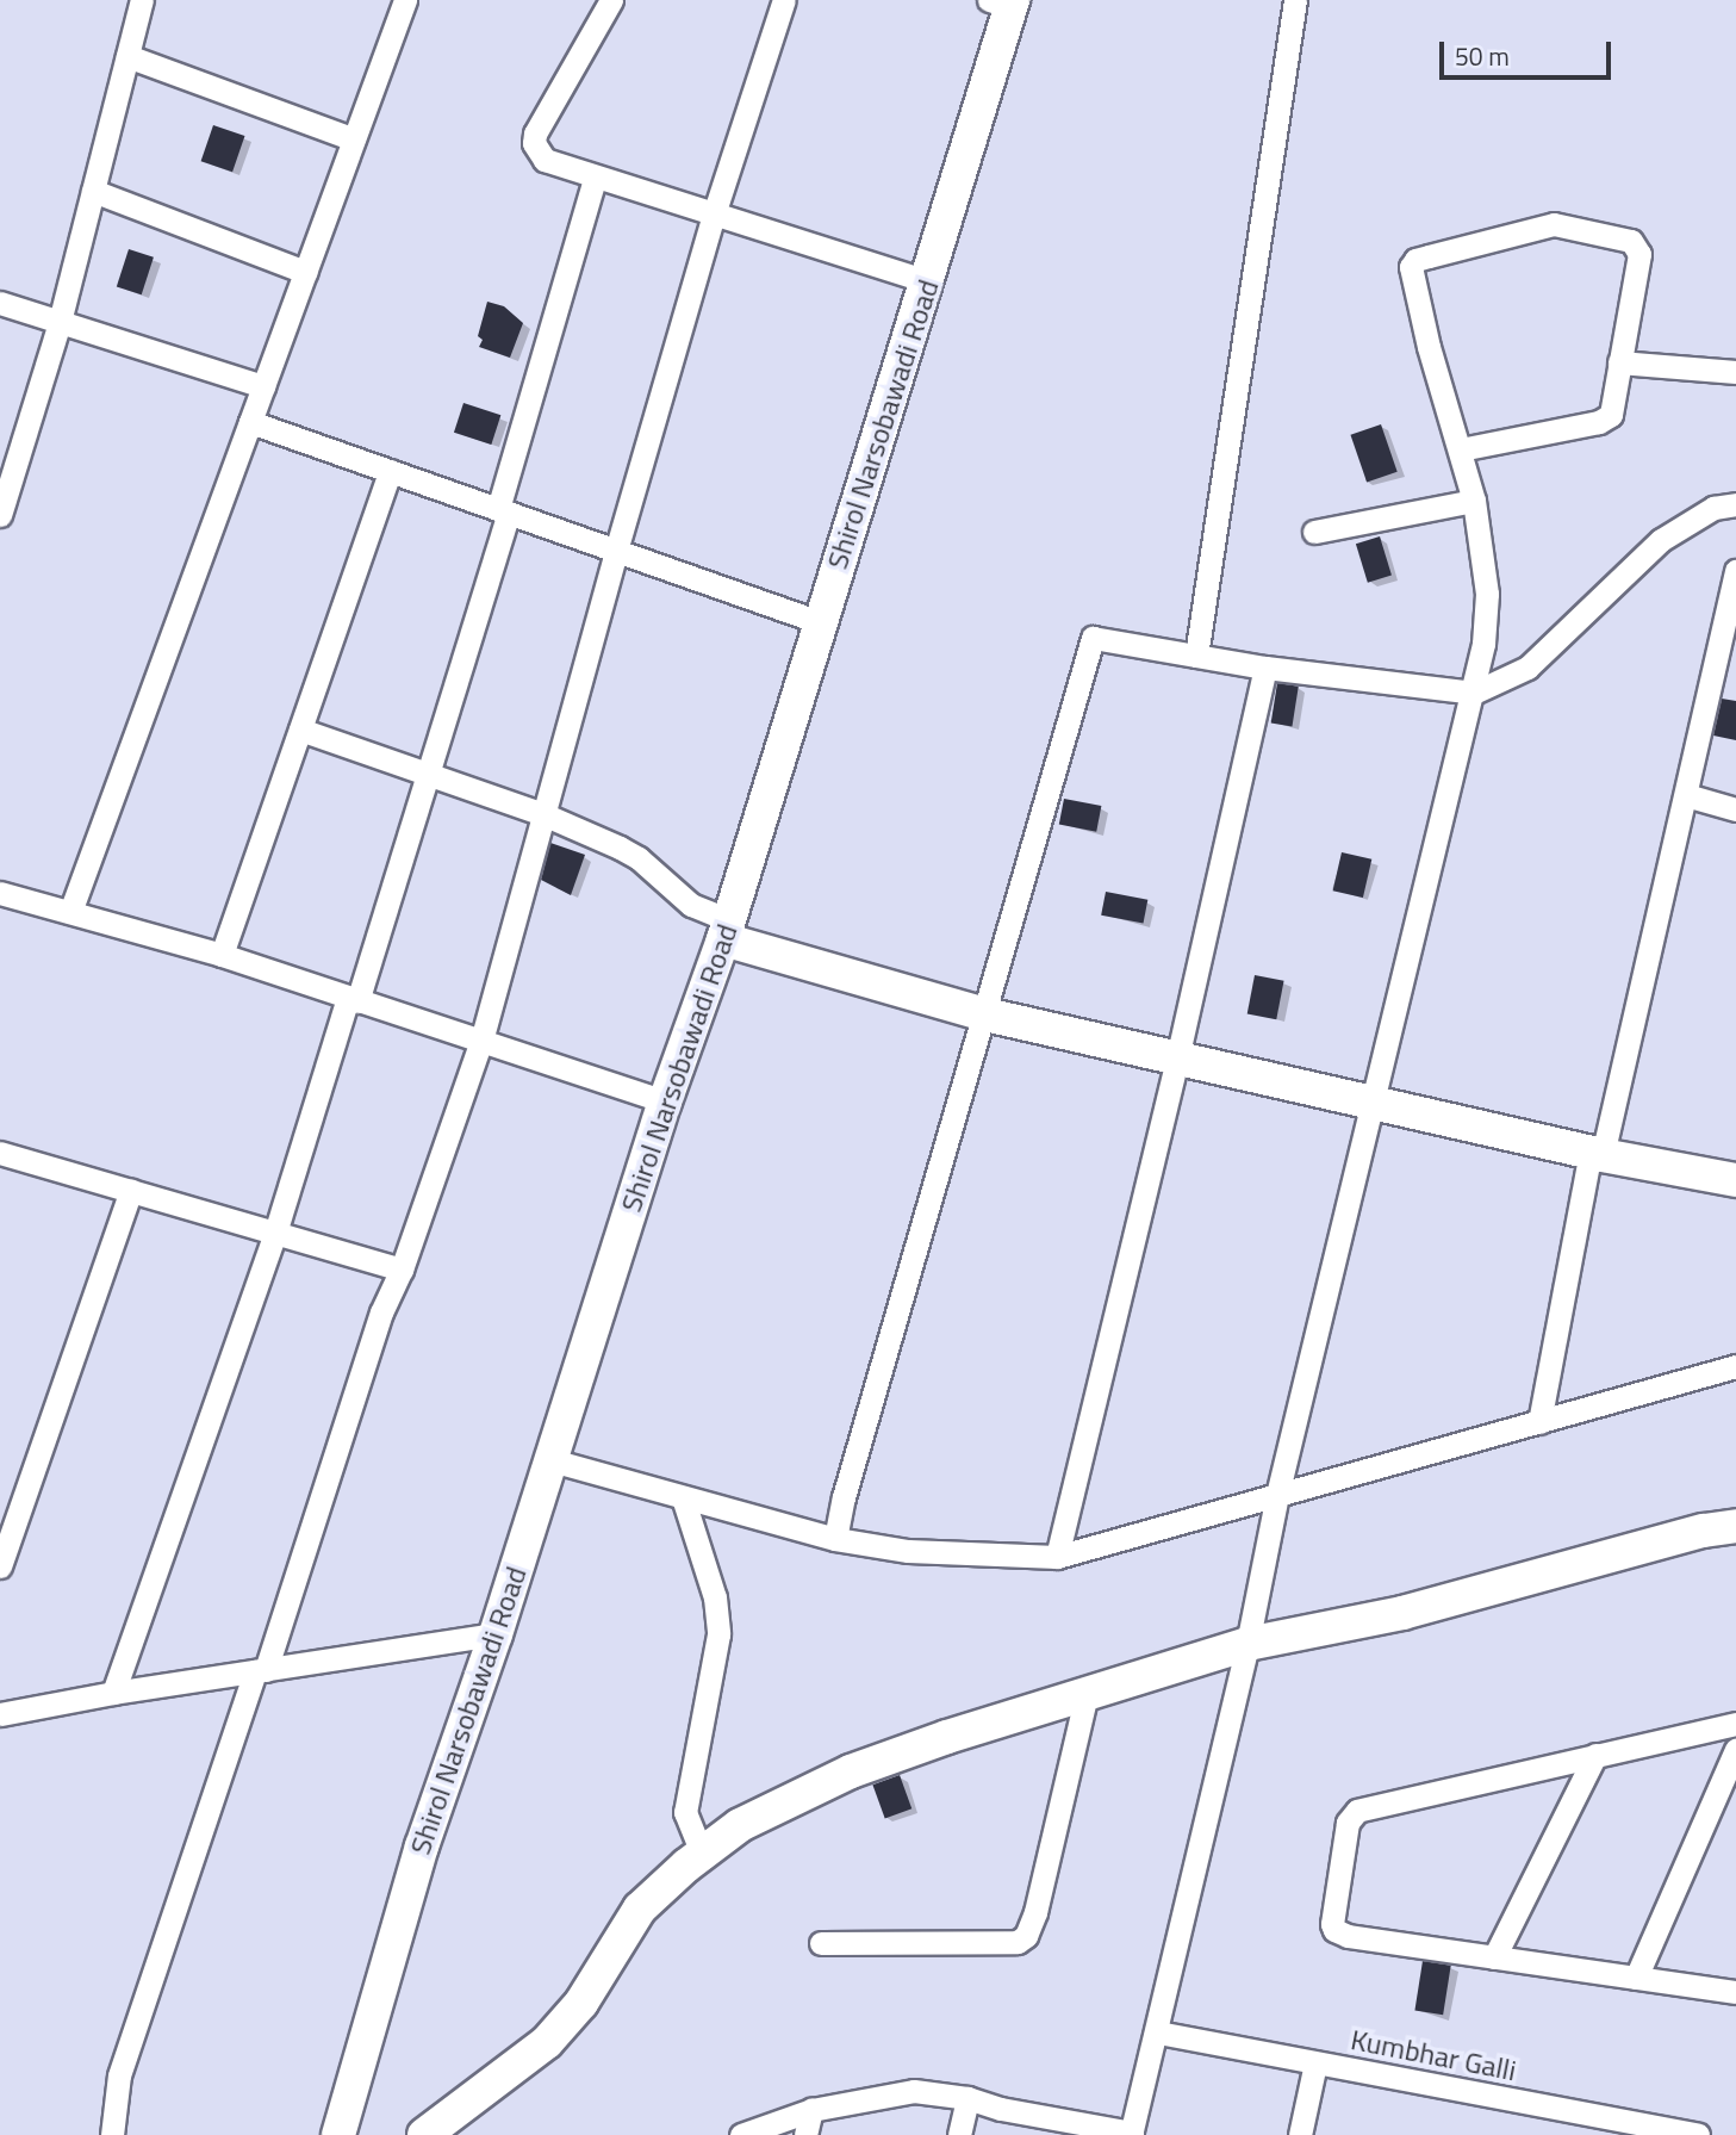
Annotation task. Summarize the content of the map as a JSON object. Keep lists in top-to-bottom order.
{
  "streets": {
    "street": ["Shirol Narsobawadi Road", "Kumbhar Galli"]
  },
  "scale_bar": "50 m"
}
